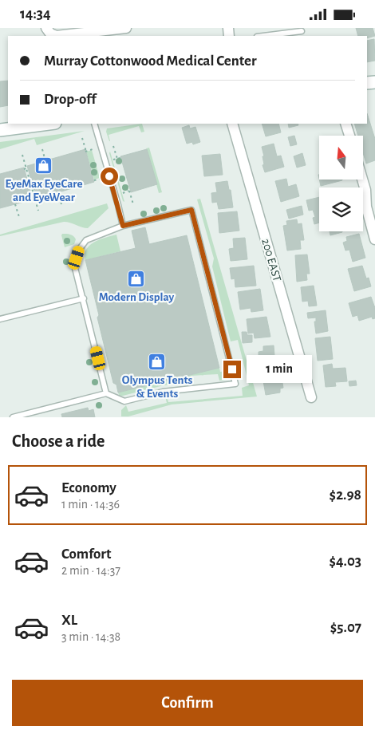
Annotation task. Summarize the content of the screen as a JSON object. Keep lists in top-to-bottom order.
{
  "streets": {
    "street": ["200 EAST"]
  },
  "places": {
    "shop": ["EyeMax EyeCare and EyeWear", "Modern Display", "Olympus Tents & Events"]
  },
  "north": "top",
  "page": {
    "status": "14:34",
    "banner": ["Murray Cottonwood Medical Center", "Drop-off"],
    "bubble": "1 min",
    "heading": "Choose a ride",
    "list": [
      {
        "name": "Economy",
        "note": "1 min · 14:36",
        "value": "$2.98"
      },
      {
        "name": "Comfort",
        "note": "2 min · 14:37",
        "value": "$4.03"
      },
      {
        "name": "XL",
        "note": "3 min · 14:38",
        "value": "$5.07"
      }
    ],
    "buttons": "Confirm"
  }
}
